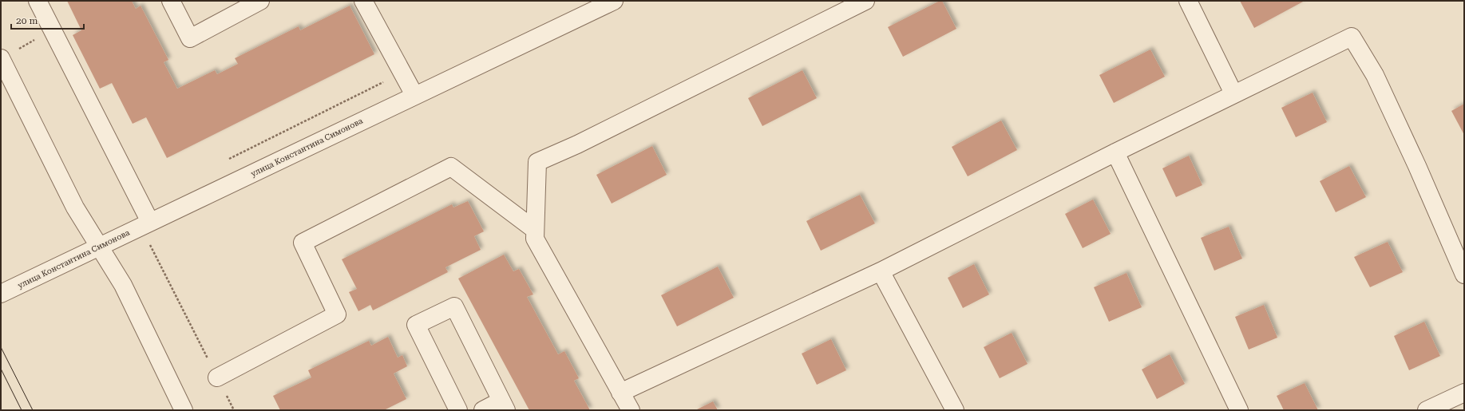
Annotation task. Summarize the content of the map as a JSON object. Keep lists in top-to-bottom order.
{
  "streets": {
    "street": ["улица Константина Симонова"]
  },
  "scale_bar": "20 m"
}
